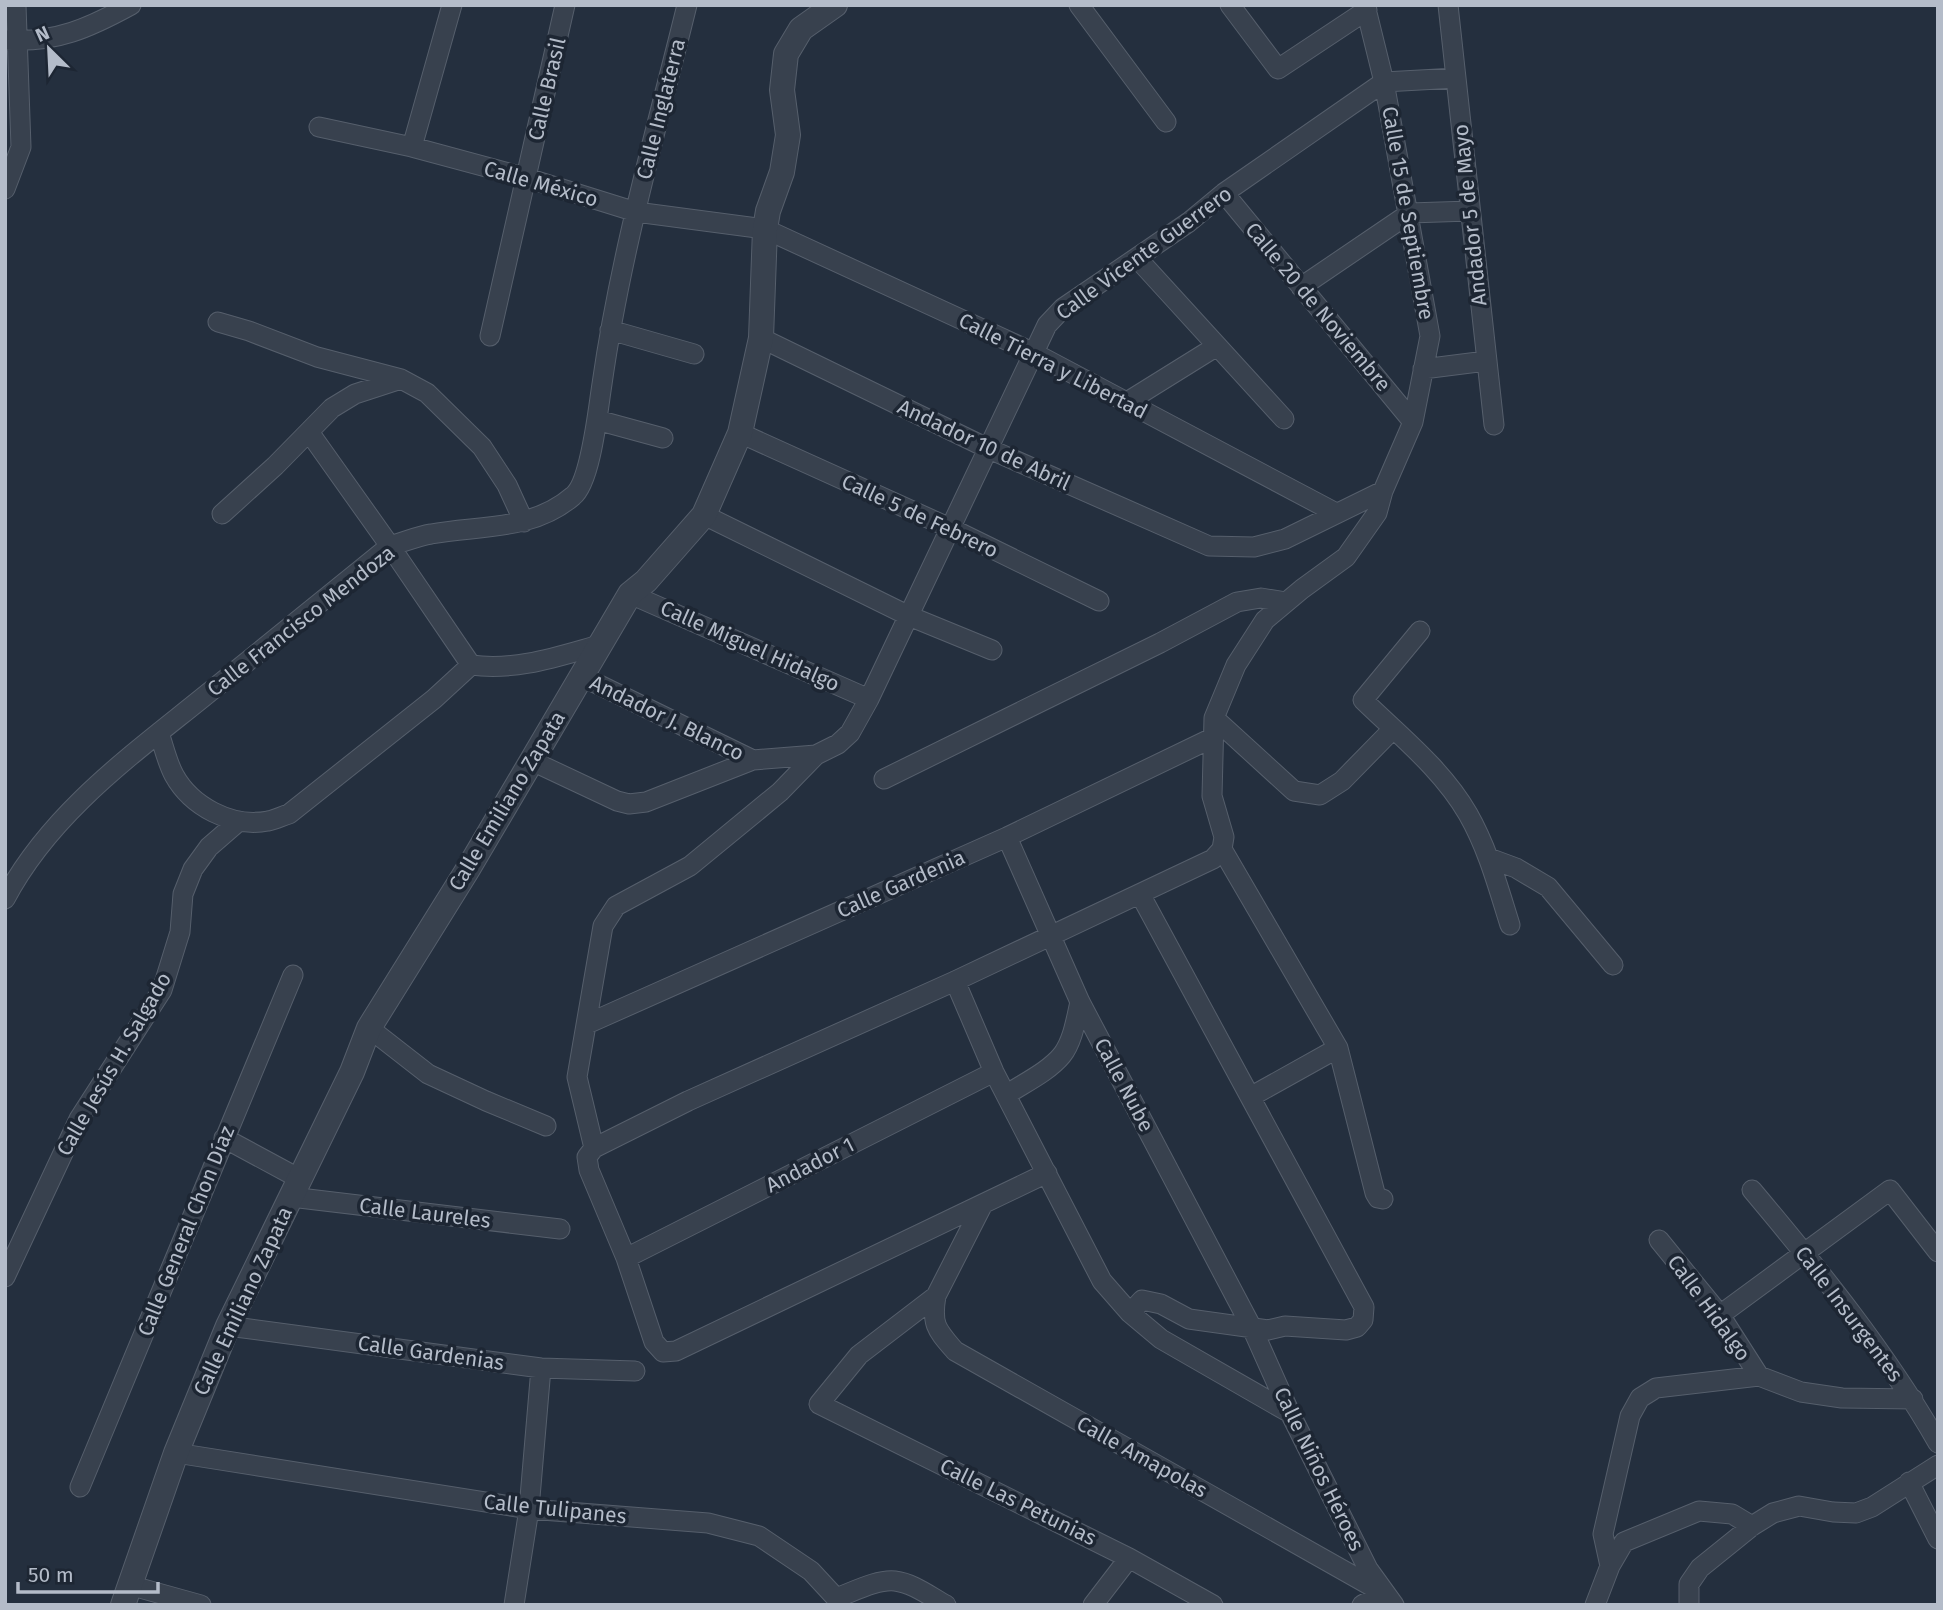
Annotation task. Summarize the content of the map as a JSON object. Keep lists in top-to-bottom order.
{
  "streets": {
    "street": [
      "Calle Brasil",
      "Calle Inglaterra",
      "Calle México",
      "Calle 15 de Septiembre",
      "Andador 5 de Mayo",
      "Calle Vicente Guerrero",
      "Calle 20 de Noviembre",
      "Calle Tierra y Libertad",
      "Andador 10 de Abril",
      "Calle 5 de Febrero",
      "Calle Francisco Mendoza",
      "Calle Miguel Hidalgo",
      "Andador J. Blanco",
      "Calle Emiliano Zapata",
      "Calle Gardenia",
      "Calle Jesús H. Salgado",
      "Calle Nube",
      "Andador 1",
      "Calle Laureles",
      "Calle General Chon Díaz",
      "Calle Hidalgo",
      "Calle Insurgentes",
      "Calle Gardenias",
      "Calle Amapolas",
      "Calle Niños Héroes",
      "Calle Las Petunias",
      "Calle Tulipanes"
    ]
  },
  "crossings": [
    ["Calle Brasil", "Calle México"],
    ["Calle Inglaterra", "Calle México"],
    ["Calle Inglaterra", "Calle Francisco Mendoza"],
    ["Calle México", "Calle Tierra y Libertad"],
    ["Calle México", "Calle Francisco Mendoza"],
    ["Calle México", "Calle Emiliano Zapata"],
    ["Calle 15 de Septiembre", "Calle Vicente Guerrero"],
    ["Calle 15 de Septiembre", "Calle 20 de Noviembre"],
    ["Calle 15 de Septiembre", "Calle Gardenia"],
    ["Calle Vicente Guerrero", "Calle 20 de Noviembre"],
    ["Calle Vicente Guerrero", "Calle Tierra y Libertad"],
    ["Calle Vicente Guerrero", "Andador 10 de Abril"],
    ["Calle Vicente Guerrero", "Calle 5 de Febrero"],
    ["Calle Vicente Guerrero", "Calle Miguel Hidalgo"],
    ["Calle Tierra y Libertad", "Andador 10 de Abril"],
    ["Calle Tierra y Libertad", "Calle Emiliano Zapata"],
    ["Andador 10 de Abril", "Calle Emiliano Zapata"],
    ["Calle 5 de Febrero", "Calle Emiliano Zapata"],
    ["Calle Miguel Hidalgo", "Calle Emiliano Zapata"],
    ["Andador J. Blanco", "Calle Emiliano Zapata"],
    ["Calle Emiliano Zapata", "Calle Laureles"],
    ["Calle Emiliano Zapata", "Calle Gardenias"],
    ["Calle Emiliano Zapata", "Calle Tulipanes"],
    ["Calle Gardenia", "Calle Nube"],
    ["Calle Nube", "Calle Niños Héroes"],
    ["Calle Amapolas", "Calle Niños Héroes"],
    ["Calle Amapolas", "Calle Las Petunias"]
  ],
  "scale_bar": "50 m",
  "north": "top left"
}
